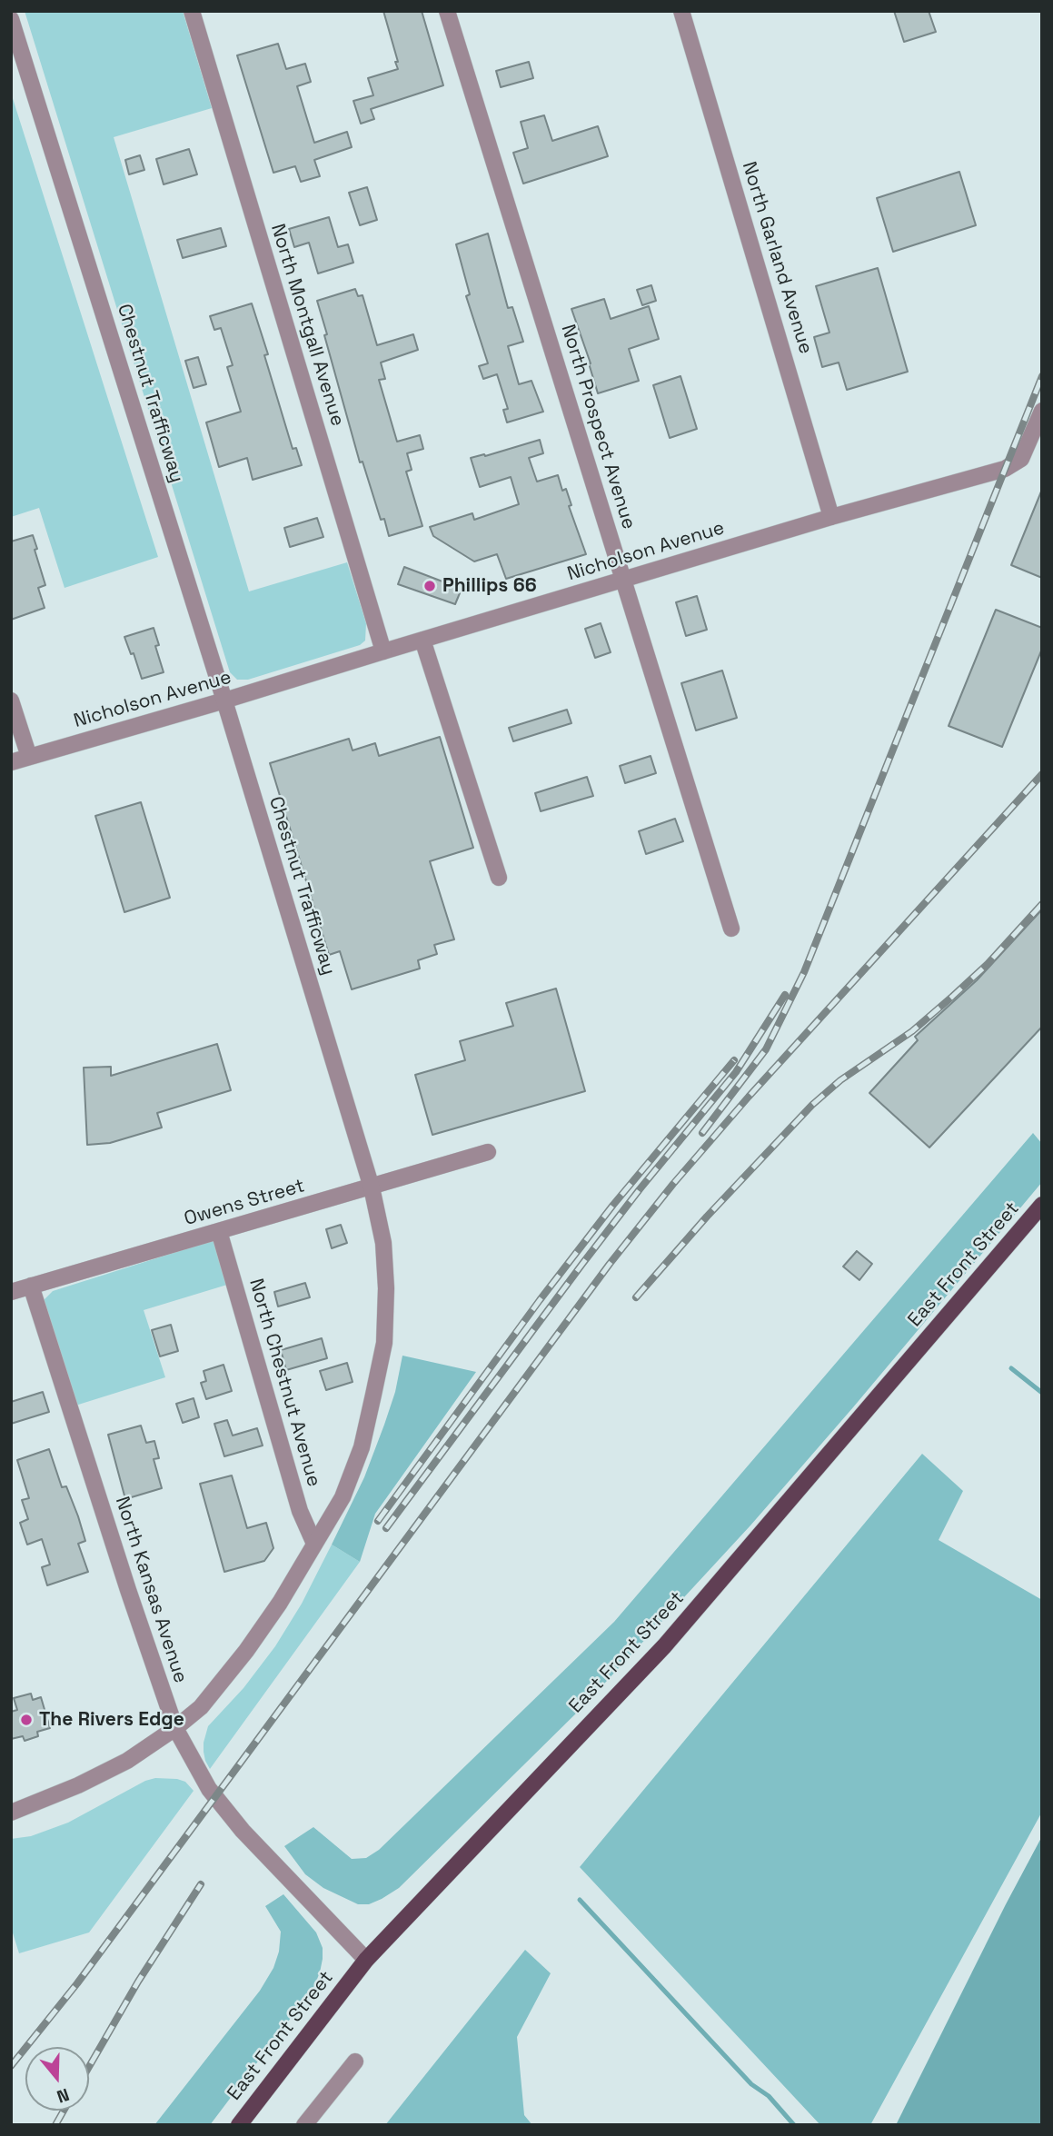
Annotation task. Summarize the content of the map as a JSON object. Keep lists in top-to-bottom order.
{
  "streets": {
    "main road": ["East Front Street"],
    "street": [
      "North Garland Avenue",
      "North Montgall Avenue",
      "Chestnut Trafficway",
      "North Prospect Avenue",
      "Nicholson Avenue",
      "Owens Street",
      "North Chestnut Avenue",
      "North Kansas Avenue"
    ]
  },
  "crossings": [
    ["North Garland Avenue", "Nicholson Avenue"],
    ["North Montgall Avenue", "Nicholson Avenue"],
    ["Chestnut Trafficway", "Nicholson Avenue"],
    ["Chestnut Trafficway", "Owens Street"],
    ["Chestnut Trafficway", "North Chestnut Avenue"],
    ["Chestnut Trafficway", "North Kansas Avenue"],
    ["North Prospect Avenue", "Nicholson Avenue"],
    ["Owens Street", "North Chestnut Avenue"],
    ["Owens Street", "North Kansas Avenue"],
    ["East Front Street", "North Kansas Avenue"]
  ],
  "places": ["Phillips 66", "The Rivers Edge"],
  "north": "bottom"
}
